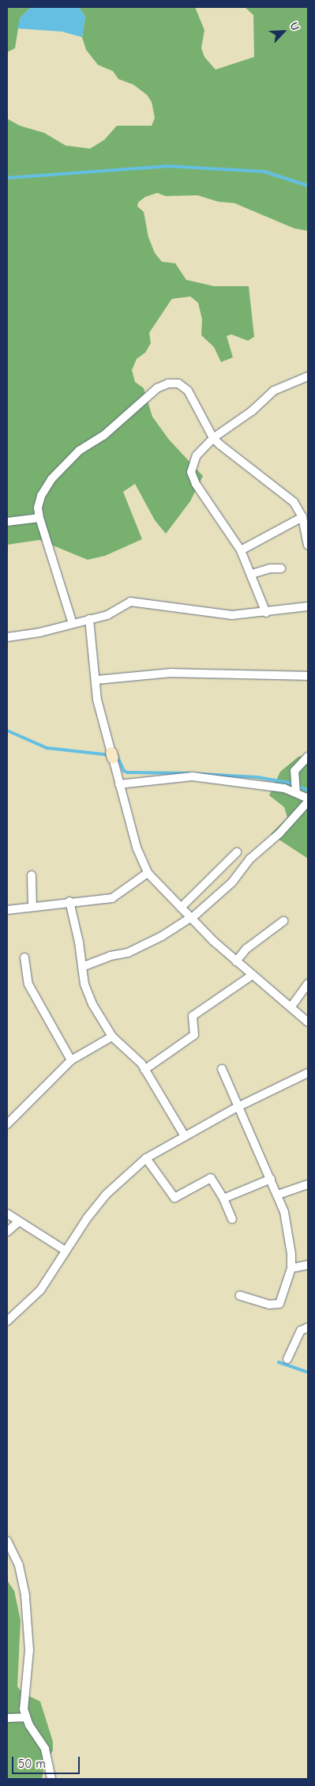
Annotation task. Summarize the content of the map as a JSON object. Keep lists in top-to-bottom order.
{
  "scale_bar": "50 m",
  "north": "top right"
}
